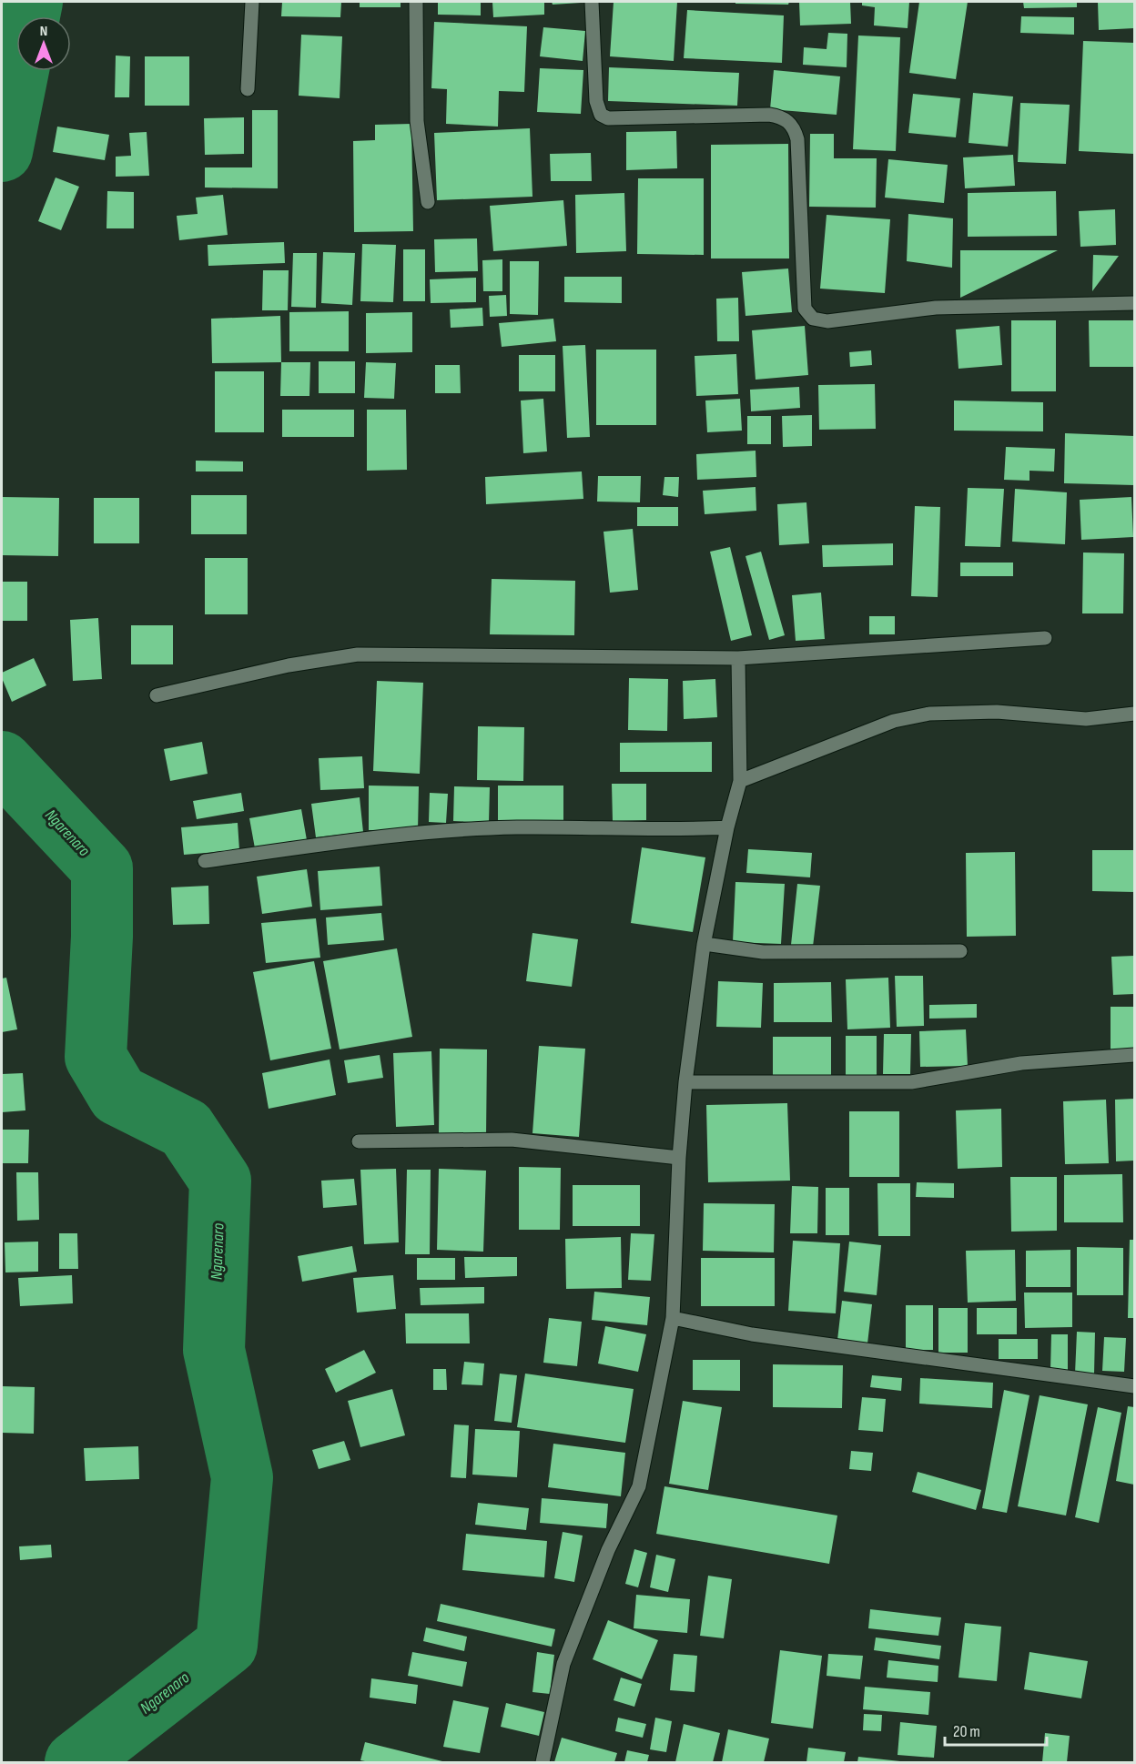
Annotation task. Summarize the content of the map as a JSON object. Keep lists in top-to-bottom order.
{
  "water": ["Ngarenaro"],
  "scale_bar": "20 m",
  "north": "top"
}
